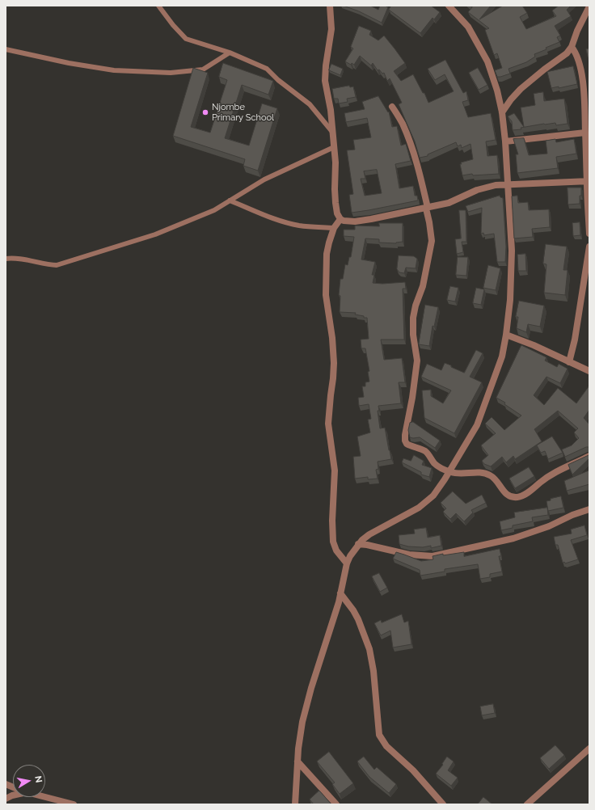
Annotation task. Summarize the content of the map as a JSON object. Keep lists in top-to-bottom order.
{
  "places": ["Njombe Primary School"],
  "north": "right"
}
